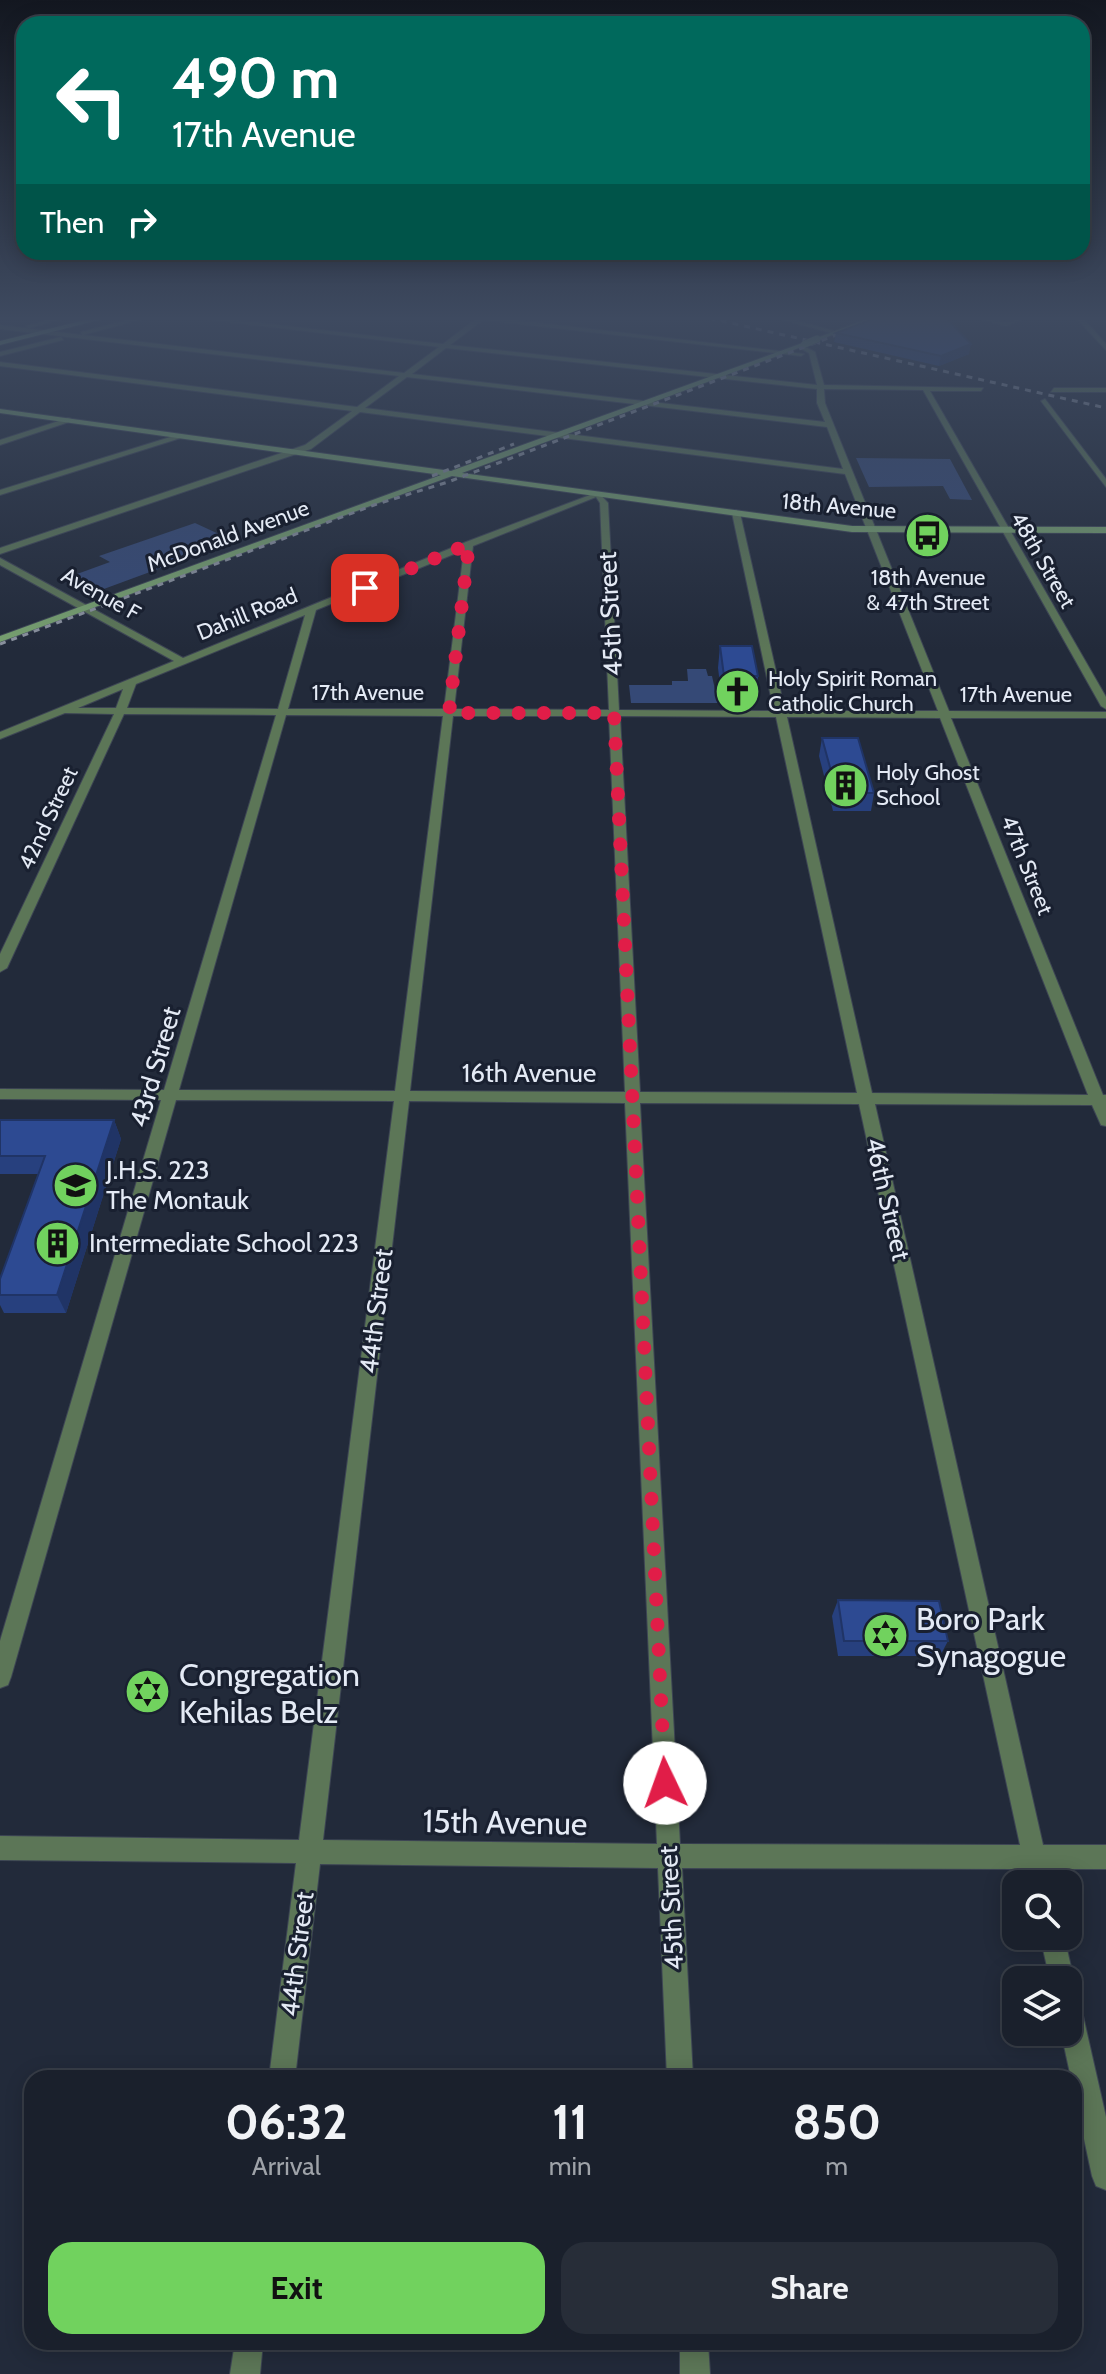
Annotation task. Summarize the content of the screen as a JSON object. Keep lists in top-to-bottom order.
{
  "streets": {
    "main road": ["18th Avenue", "McDonald Avenue"],
    "street": [
      "48th Street",
      "Avenue F",
      "Dahill Road",
      "45th Street",
      "17th Avenue",
      "42nd Street",
      "47th Street",
      "43rd Street",
      "16th Avenue",
      "46th Street",
      "44th Street",
      "15th Avenue"
    ]
  },
  "crossings": [
    ["18th Avenue", "McDonald Avenue"],
    ["18th Avenue", "48th Street"],
    ["18th Avenue", "Dahill Road"],
    ["18th Avenue", "45th Street"],
    ["18th Avenue", "47th Street"],
    ["18th Avenue", "46th Street"],
    ["McDonald Avenue", "Avenue F"],
    ["Avenue F", "Dahill Road"],
    ["Dahill Road", "45th Street"],
    ["Dahill Road", "17th Avenue"],
    ["Dahill Road", "42nd Street"],
    ["Dahill Road", "43rd Street"],
    ["Dahill Road", "44th Street"],
    ["45th Street", "17th Avenue"],
    ["45th Street", "16th Avenue"],
    ["45th Street", "15th Avenue"],
    ["17th Avenue", "42nd Street"],
    ["17th Avenue", "47th Street"],
    ["17th Avenue", "43rd Street"],
    ["17th Avenue", "46th Street"],
    ["17th Avenue", "44th Street"],
    ["47th Street", "16th Avenue"],
    ["43rd Street", "16th Avenue"],
    ["16th Avenue", "46th Street"],
    ["16th Avenue", "44th Street"],
    ["46th Street", "15th Avenue"],
    ["44th Street", "15th Avenue"]
  ],
  "places": {
    "bus stop": ["18th Avenue & 47th Street"],
    "church": ["Holy Spirit Roman Catholic Church"],
    "building": ["Holy Ghost School", "Intermediate School 223"],
    "school or university": ["J.H.S. 223 The Montauk"],
    "synagogue": ["Boro Park Synagogue", "Congregation Kehilas Belz"]
  },
  "page": {
    "turn": ["490 m", "17th Avenue"],
    "then": "Then",
    "eta": [
      "06:32",
      "Arrival",
      "11",
      "min",
      "850",
      "m"
    ],
    "buttons": ["Exit", "Share"]
  }
}
